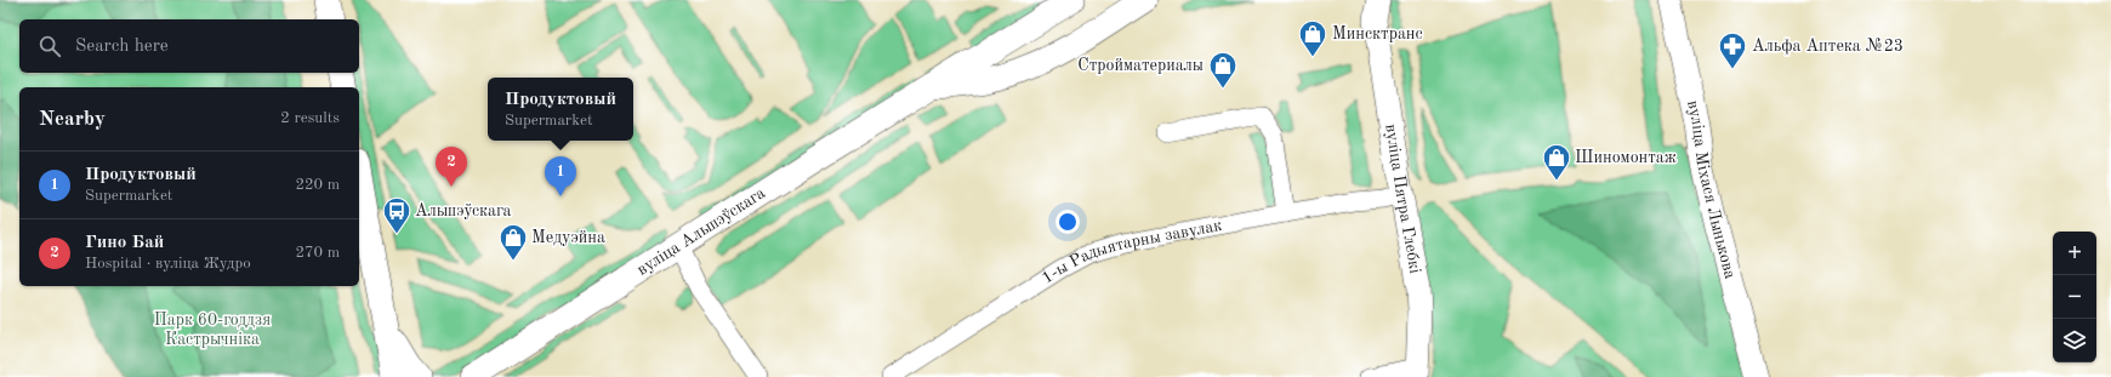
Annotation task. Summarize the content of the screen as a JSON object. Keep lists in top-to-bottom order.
{
  "streets": {
    "main road": ["вуліца Альшэўскага"],
    "street": ["вуліца Міхася Лынькова", "вуліца Пятра Глебкі", "1-ы Радыятарны завулак"]
  },
  "crossings": [
    ["вуліца Пятра Глебкі", "1-ы Радыятарны завулак"]
  ],
  "parks": ["Парк 60-годдзя Кастрычніка"],
  "places": {
    "shop": [
      "Минсктранс",
      "Стройматериалы",
      "Шиномонтаж",
      "Медуэйна"
    ],
    "pharmacy": ["Альфа Аптека №23"],
    "bus stop": ["Альшэўскага"]
  },
  "page": {
    "search": "Search here",
    "popup": ["Продуктовый", "Supermarket"],
    "heading": ["Nearby", "2 results"],
    "pins": ["2", "1"],
    "list": [
      {
        "mark": "1",
        "name": "Продуктовый",
        "note": "Supermarket",
        "value": "220 m"
      },
      {
        "mark": "2",
        "name": "Гино Бай",
        "note": "Hospital · вуліца Жудро",
        "value": "270 m"
      }
    ],
    "map_buttons": ["+", "−"]
  }
}
